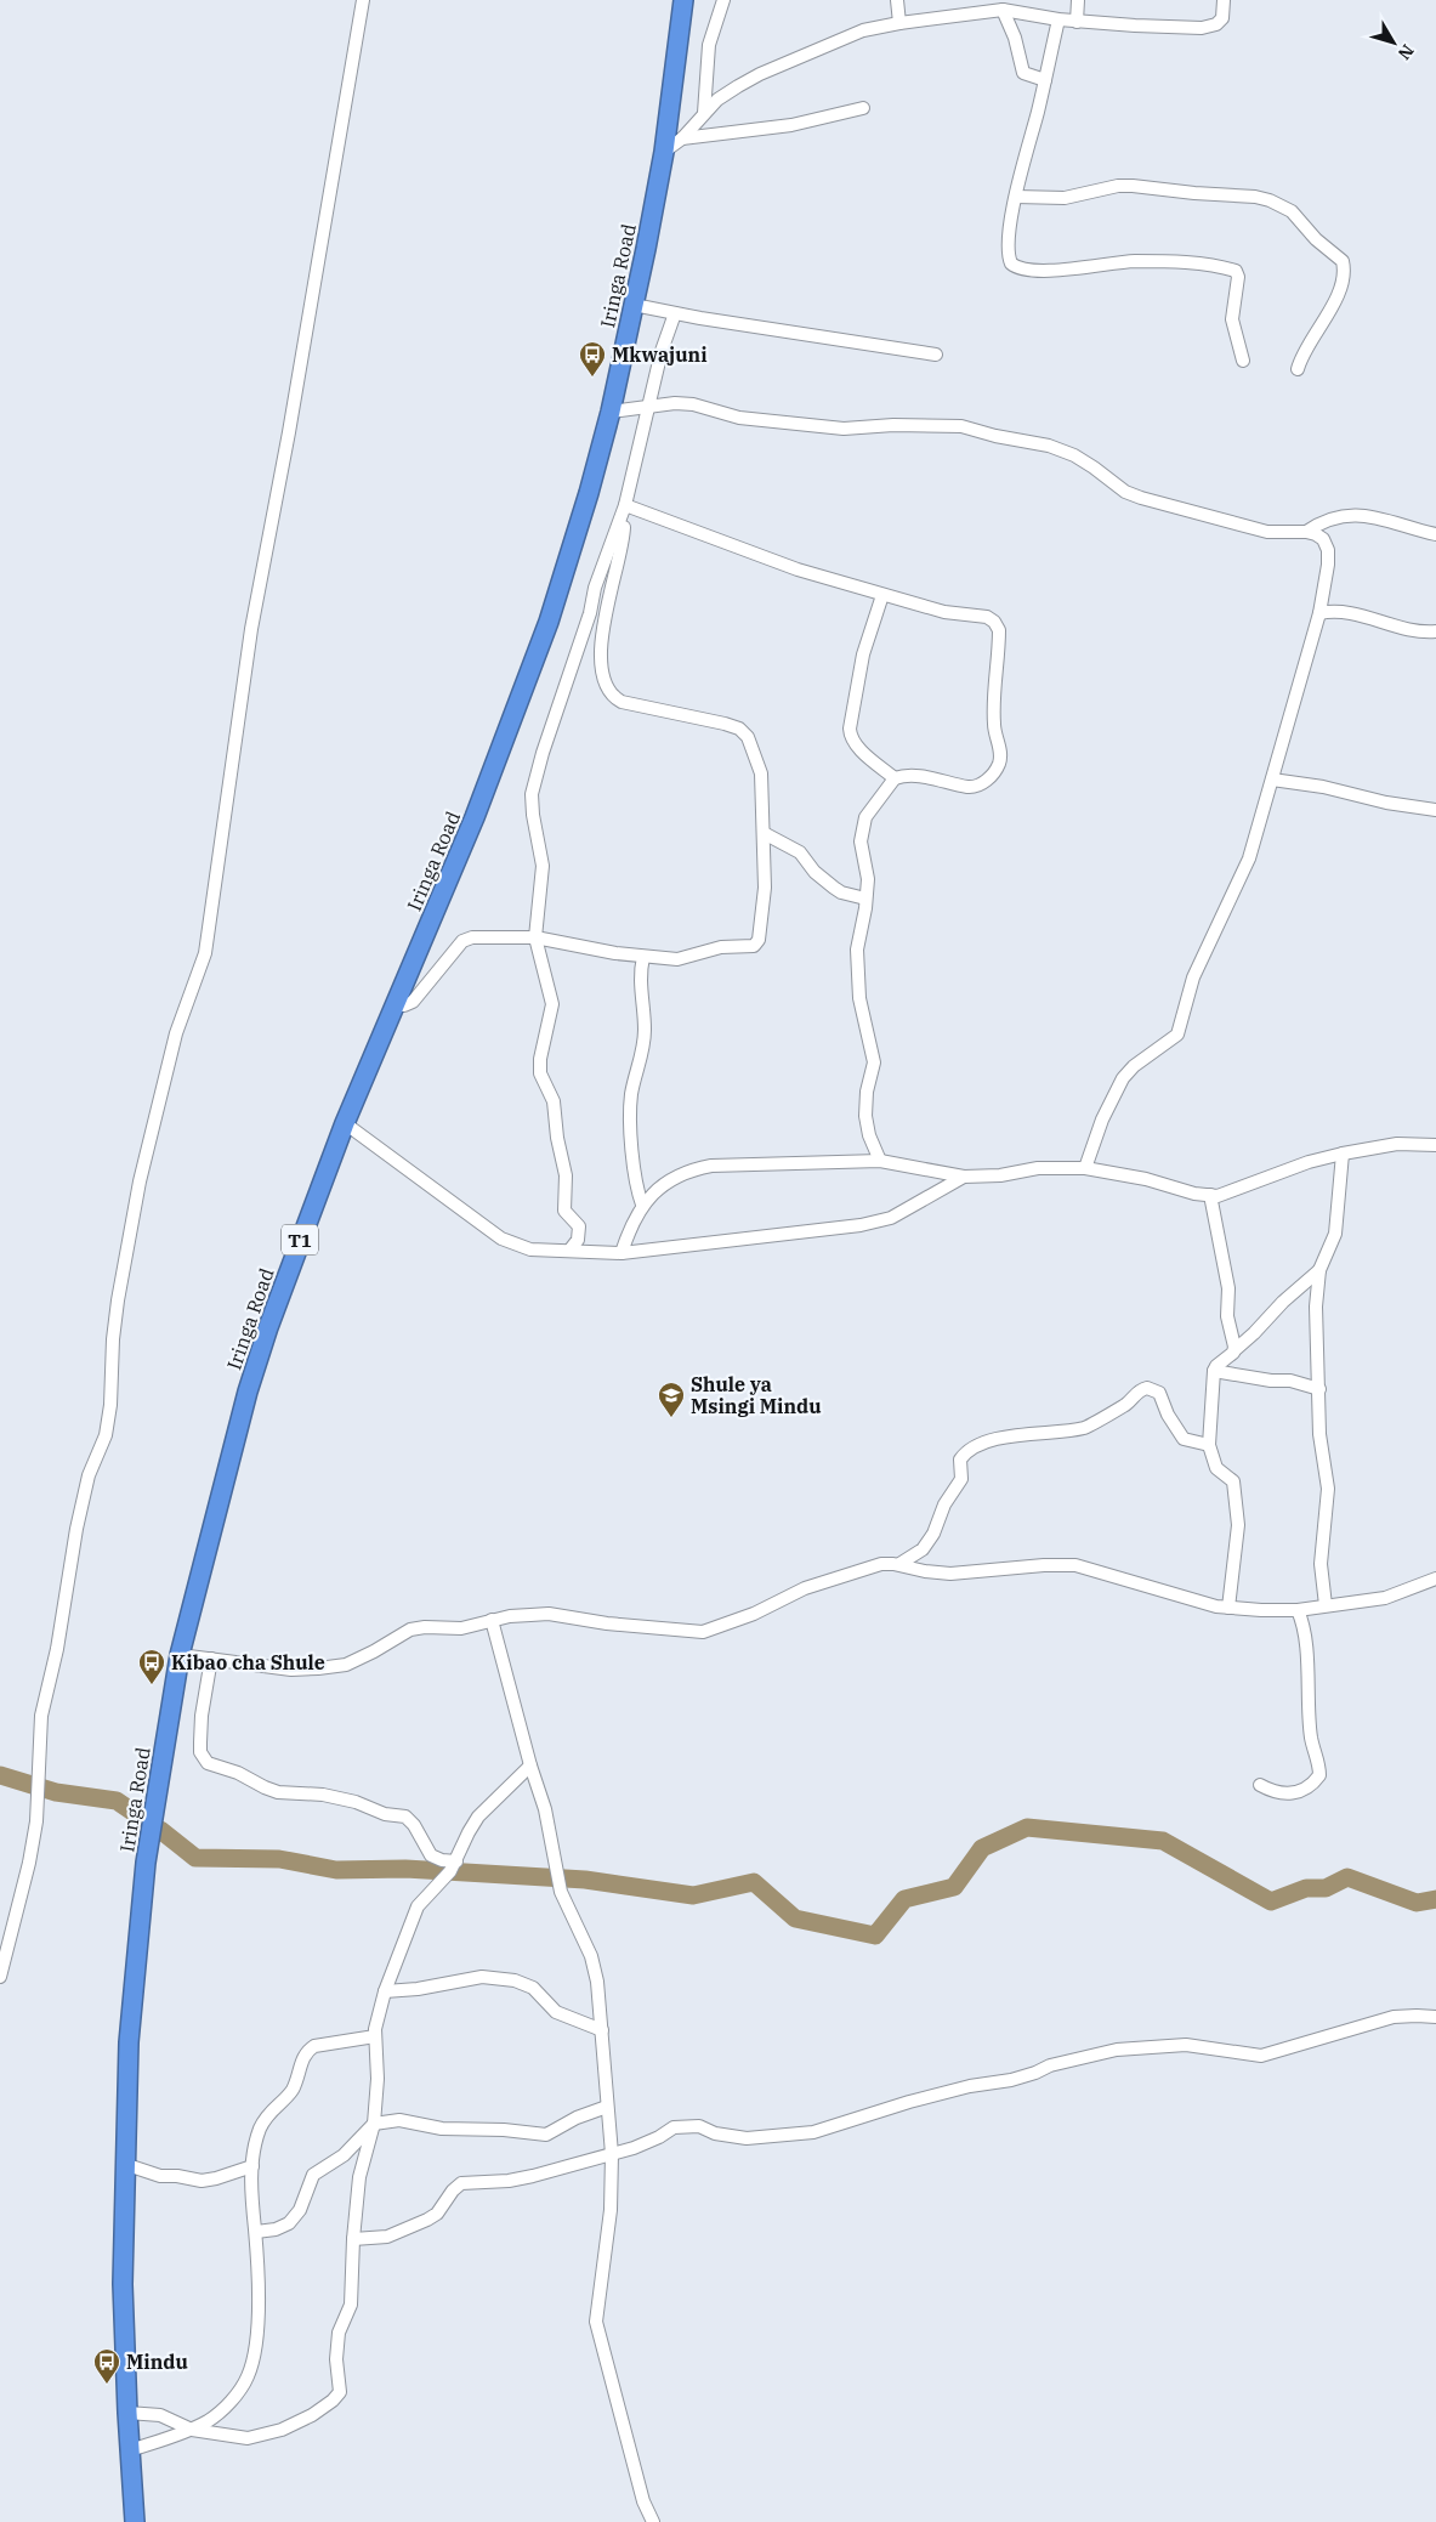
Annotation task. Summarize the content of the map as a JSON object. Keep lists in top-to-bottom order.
{
  "streets": {
    "highway": ["Iringa Road", "T1"]
  },
  "places": {
    "bus stop": ["Mkwajuni", "Kibao cha Shule", "Mindu"],
    "school or university": ["Shule ya Msingi Mindu"]
  },
  "north": "bottom right"
}
